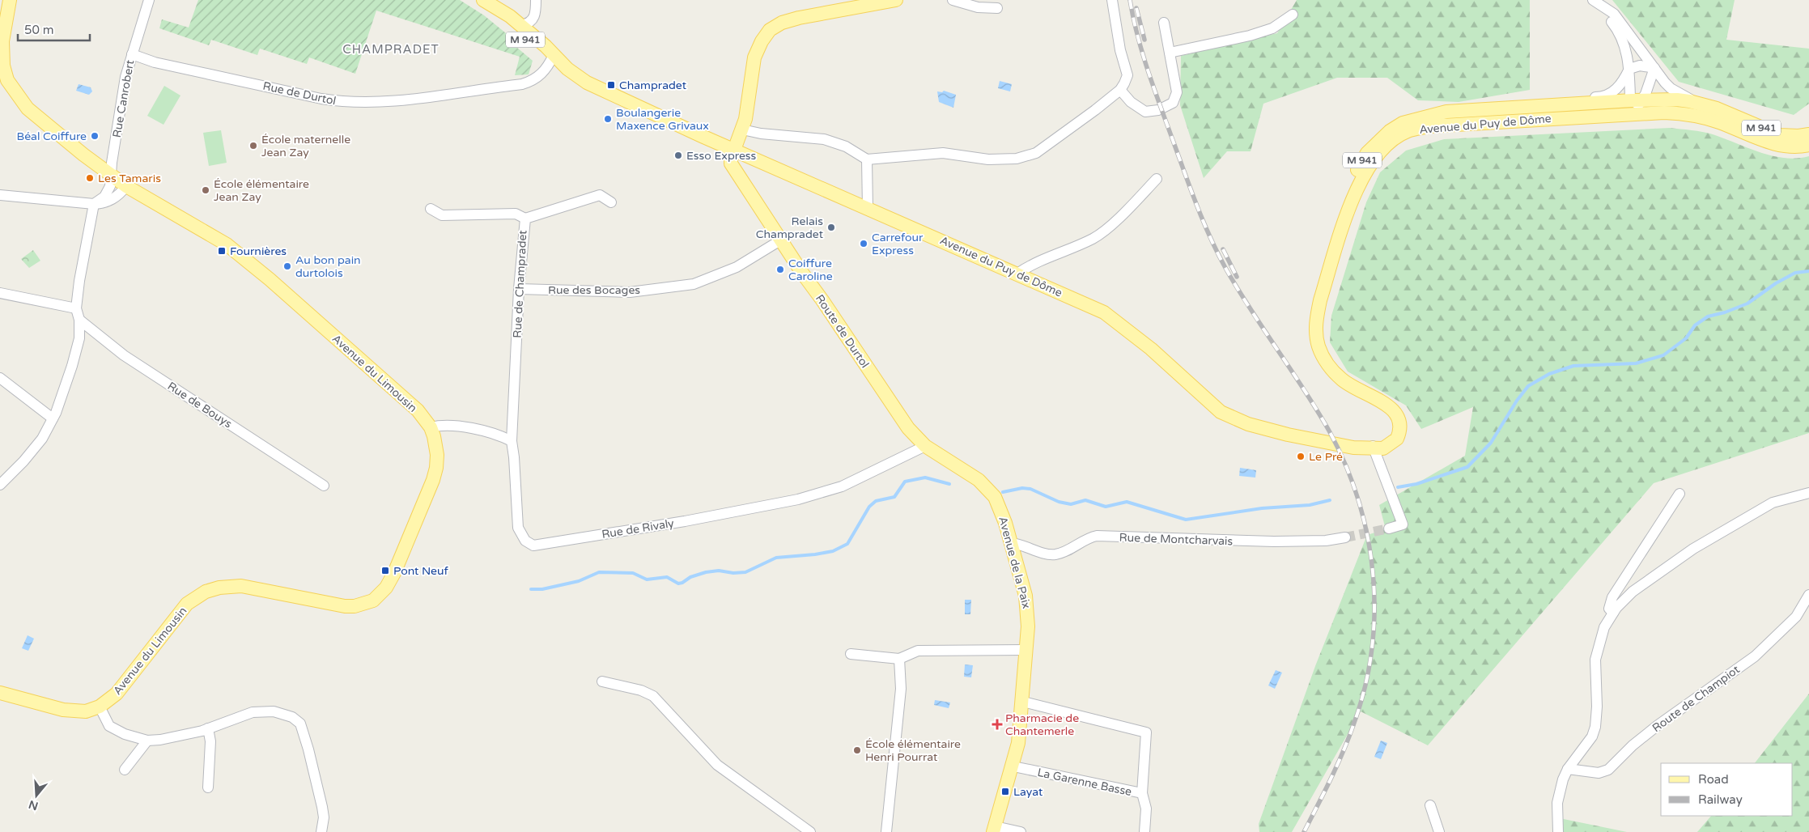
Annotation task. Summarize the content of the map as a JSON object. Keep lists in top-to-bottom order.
{
  "streets": {
    "main road": [
      "M 941",
      "Avenue du Puy de Dôme",
      "Route de Durtol",
      "Avenue du Limousin",
      "Avenue de la Paix"
    ],
    "street": [
      "Rue de Durtol",
      "Rue Canrobert",
      "Rue de Champradet",
      "Rue des Bocages",
      "Rue de Bouys",
      "Rue de Rivaly",
      "Rue de Montcharvais",
      "Route de Champiot",
      "La Garenne Basse"
    ]
  },
  "crossings": [
    ["Rue de Durtol", "Rue Canrobert"],
    ["Rue de Durtol", "Avenue du Puy de Dôme"],
    ["Rue Canrobert", "Avenue du Limousin"],
    ["Avenue du Puy de Dôme", "Route de Durtol"],
    ["Rue de Champradet", "Rue des Bocages"],
    ["Rue de Champradet", "Rue de Rivaly"],
    ["Rue des Bocages", "Route de Durtol"],
    ["Route de Durtol", "Rue de Rivaly"],
    ["Route de Durtol", "Avenue de la Paix"],
    ["Rue de Montcharvais", "Avenue de la Paix"],
    ["Avenue de la Paix", "La Garenne Basse"]
  ],
  "districts": ["CHAMPRADET"],
  "places": {
    "transit": [
      "Champradet",
      "Fournières",
      "Pont Neuf",
      "Layat"
    ],
    "other": [
      "Boulangerie Maxence Grivaux",
      "Béal Coiffure",
      "École maternelle Jean Zay",
      "Esso Express",
      "Les Tamaris",
      "École élémentaire Jean Zay",
      "Relais Champradet",
      "Carrefour Express",
      "Au bon pain durtolois",
      "Coiffure Caroline",
      "Le Pré",
      "École élémentaire Henri Pourrat"
    ],
    "health": ["Pharmacie de Chantemerle"]
  },
  "legend": ["Road", "Railway"],
  "scale_bar": "50 m",
  "north": "bottom"
}
